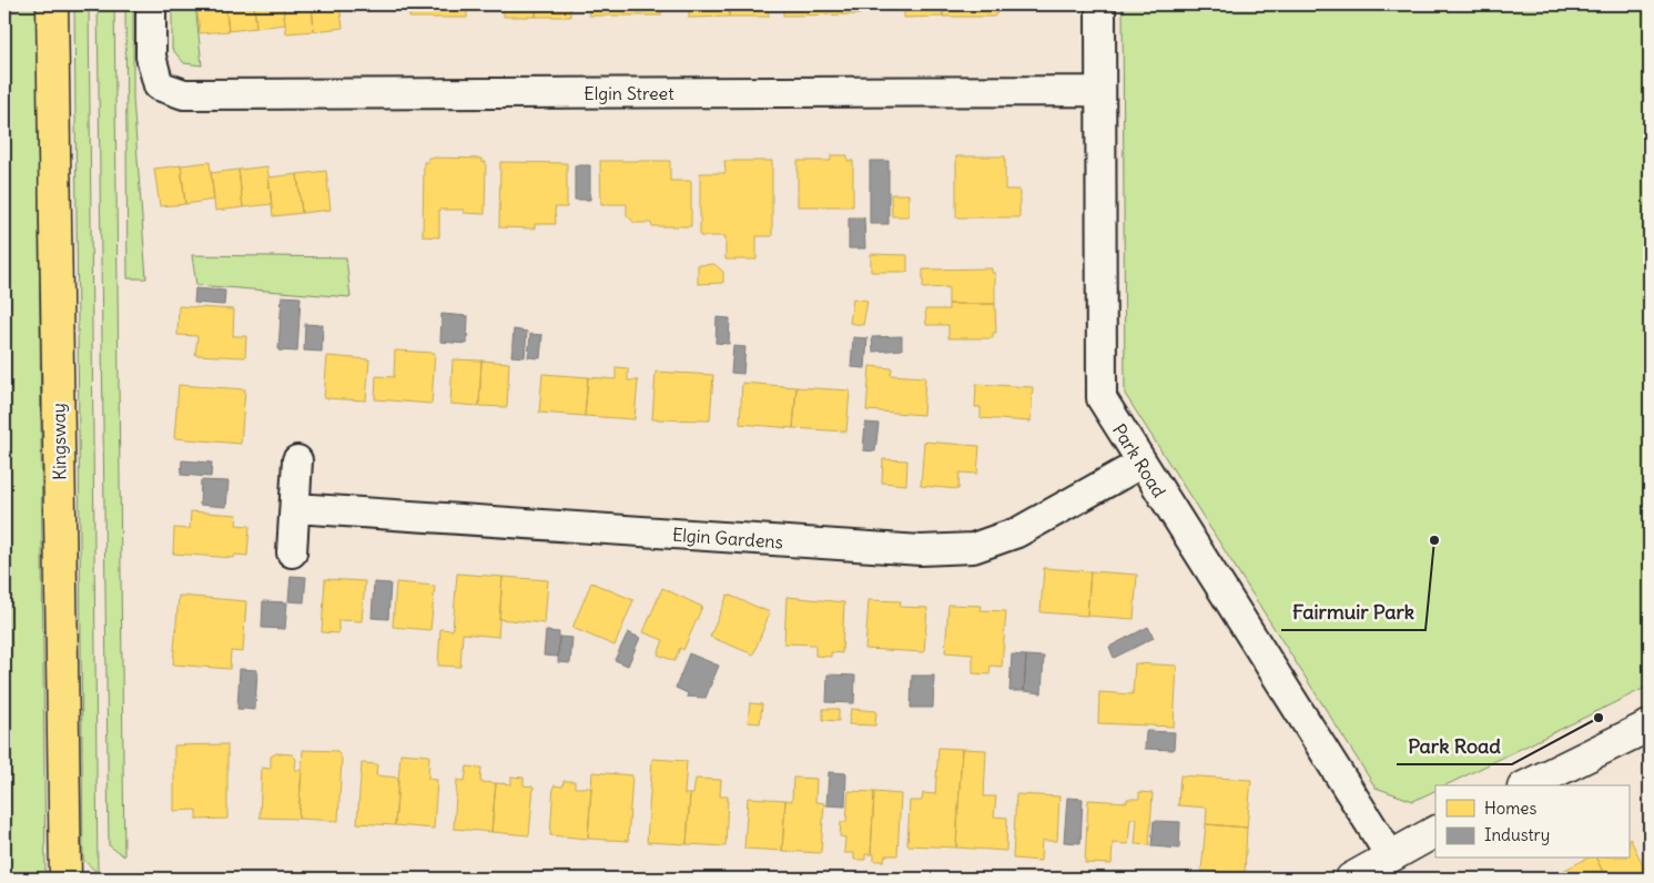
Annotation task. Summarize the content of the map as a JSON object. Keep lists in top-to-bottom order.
{
  "streets": {
    "highway": ["Kingsway"],
    "street": ["Elgin Street", "Park Road", "Elgin Gardens"]
  },
  "crossings": [
    ["Elgin Street", "Park Road"],
    ["Park Road", "Elgin Gardens"]
  ],
  "places": ["Fairmuir Park", "Park Road"],
  "legend": ["Homes", "Industry"]
}
